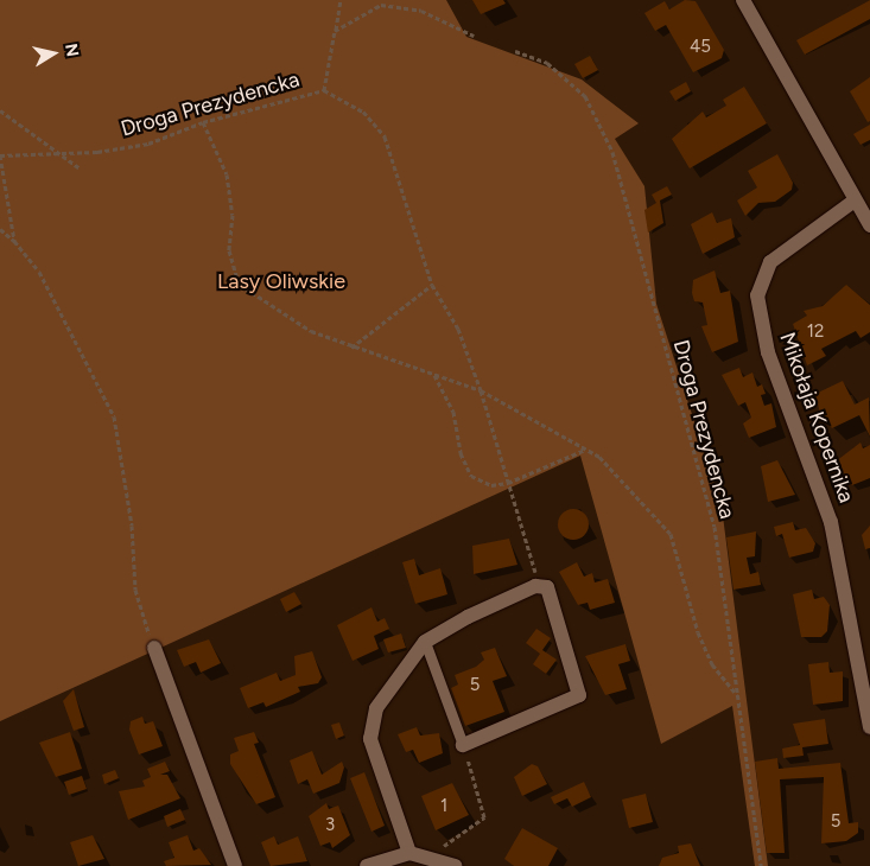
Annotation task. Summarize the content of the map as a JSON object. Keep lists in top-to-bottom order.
{
  "streets": {
    "street": ["Mikołaja Kopernika"],
    "path": ["Droga Prezydencka"]
  },
  "parks": ["Lasy Oliwskie"],
  "house_numbers": [
    "45",
    "12",
    "5",
    "1",
    "5",
    "3"
  ],
  "north": "right"
}
